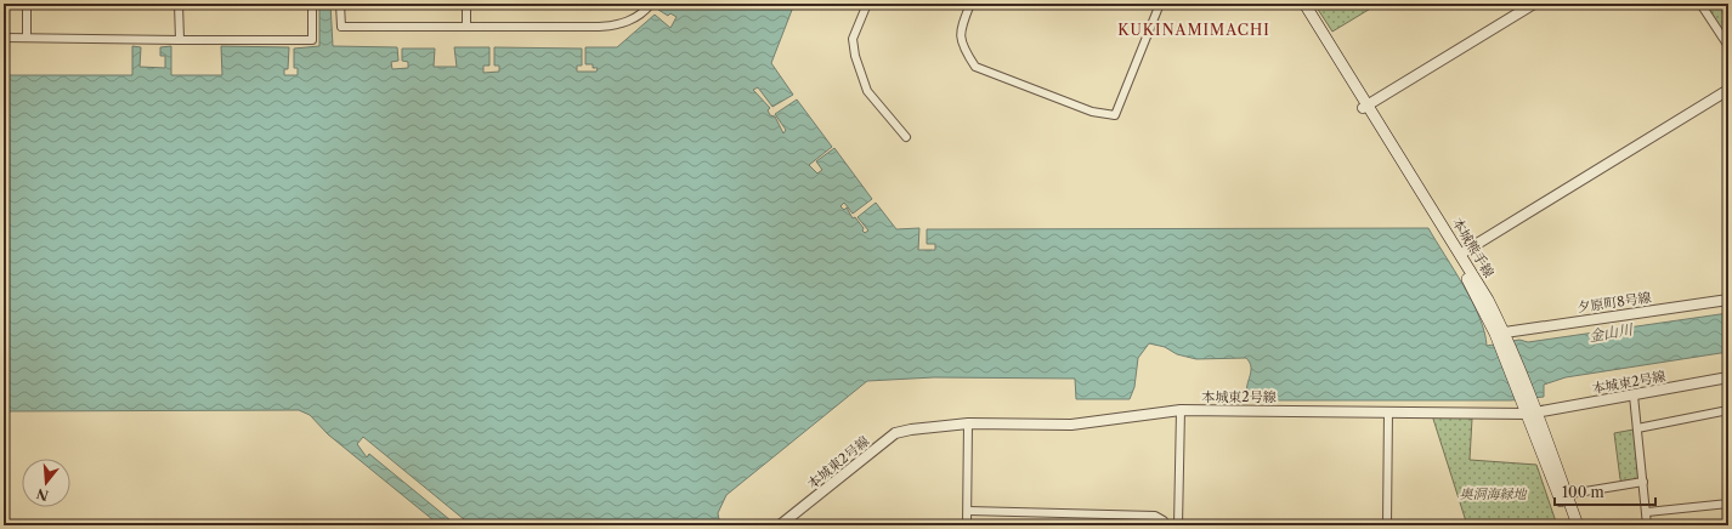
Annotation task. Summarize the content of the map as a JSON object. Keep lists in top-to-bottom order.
{
  "streets": {
    "main road": ["本城熊手線"],
    "street": ["夕原町8号線", "本城東2号線"]
  },
  "crossings": [
    ["本城熊手線", "夕原町8号線"],
    ["本城熊手線", "本城東2号線"]
  ],
  "districts": ["KUKINAMIMACHI"],
  "water": ["金山川"],
  "parks": ["奥洞海緑地"],
  "scale_bar": "100 m",
  "north": "bottom"
}
